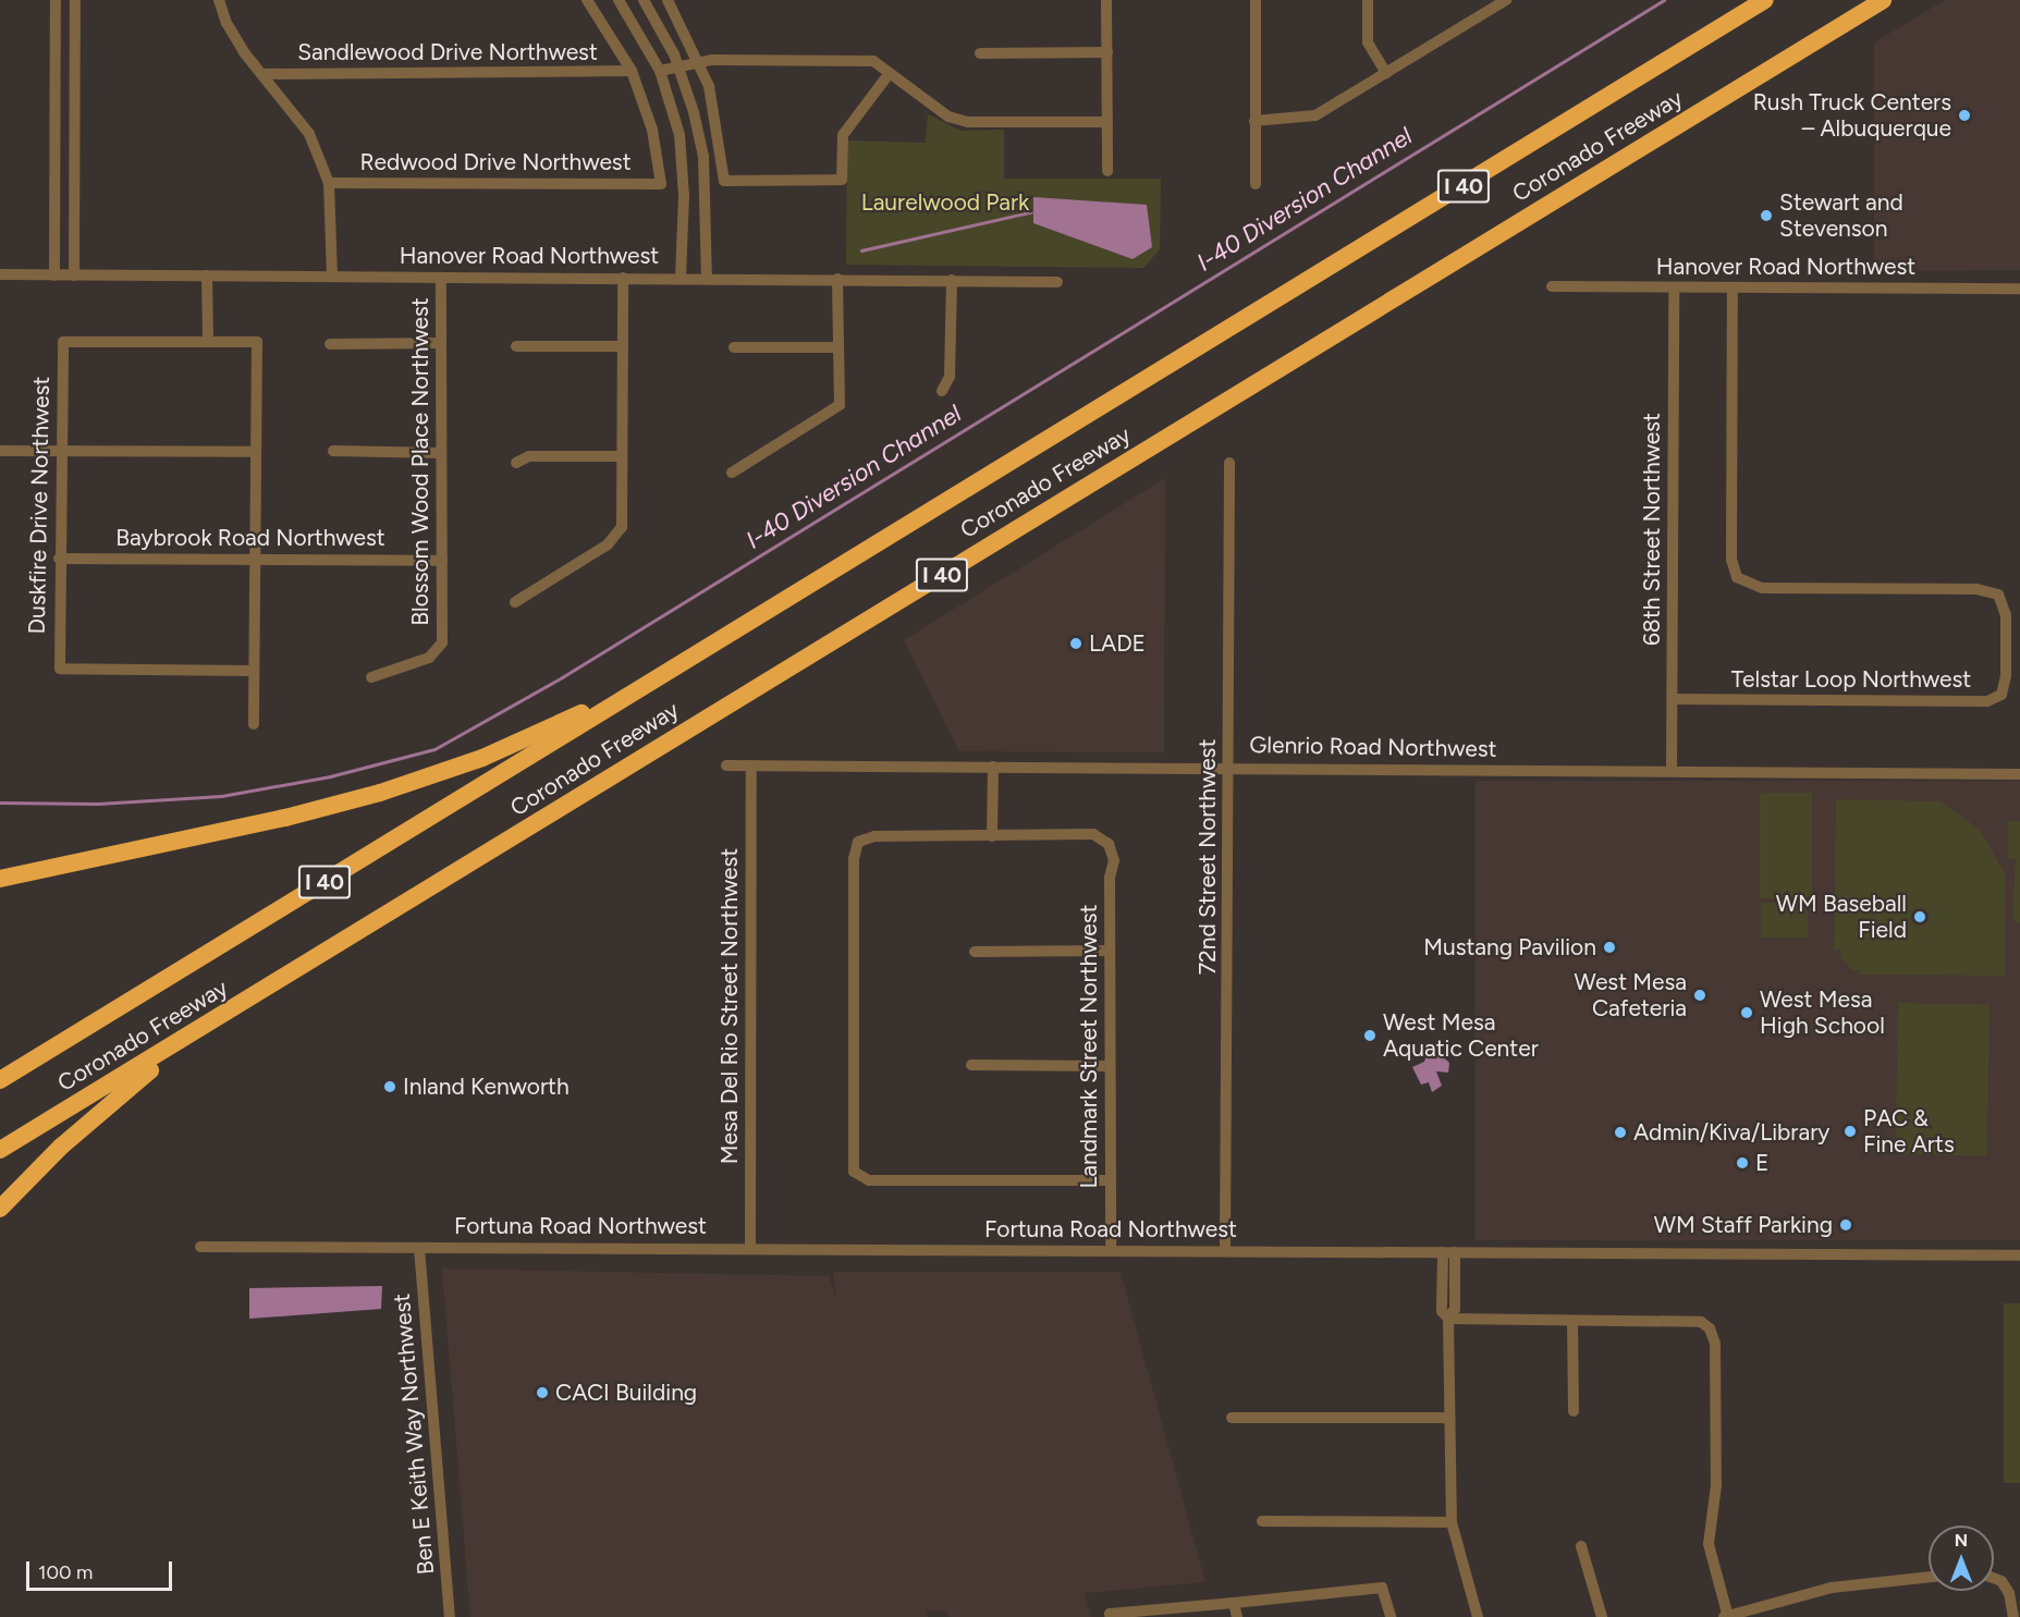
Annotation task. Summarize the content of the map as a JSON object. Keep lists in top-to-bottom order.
{
  "streets": {
    "highway": ["Coronado Freeway", "I 40"],
    "street": [
      "Sandlewood Drive Northwest",
      "Redwood Drive Northwest",
      "Hanover Road Northwest",
      "Blossom Wood Place Northwest",
      "Duskfire Drive Northwest",
      "68th Street Northwest",
      "Baybrook Road Northwest",
      "Telstar Loop Northwest",
      "Glenrio Road Northwest",
      "72nd Street Northwest",
      "Mesa Del Rio Street Northwest",
      "Landmark Street Northwest",
      "Fortuna Road Northwest",
      "Ben E Keith Way Northwest"
    ]
  },
  "crossings": [
    ["Sandlewood Drive Northwest", "Redwood Drive Northwest"],
    ["Hanover Road Northwest", "Blossom Wood Place Northwest"],
    ["Hanover Road Northwest", "68th Street Northwest"],
    ["Hanover Road Northwest", "Telstar Loop Northwest"],
    ["Blossom Wood Place Northwest", "Baybrook Road Northwest"],
    ["Duskfire Drive Northwest", "Baybrook Road Northwest"],
    ["68th Street Northwest", "Telstar Loop Northwest"],
    ["68th Street Northwest", "Glenrio Road Northwest"],
    ["Glenrio Road Northwest", "72nd Street Northwest"],
    ["Glenrio Road Northwest", "Mesa Del Rio Street Northwest"],
    ["72nd Street Northwest", "Fortuna Road Northwest"],
    ["Mesa Del Rio Street Northwest", "Fortuna Road Northwest"],
    ["Landmark Street Northwest", "Fortuna Road Northwest"],
    ["Fortuna Road Northwest", "Ben E Keith Way Northwest"]
  ],
  "water": ["I-40 Diversion Channel"],
  "parks": ["Laurelwood Park"],
  "places": [
    "Rush Truck Centers – Albuquerque",
    "Stewart and Stevenson",
    "LADE",
    "WM Baseball Field",
    "Mustang Pavilion",
    "West Mesa Cafeteria",
    "West Mesa High School",
    "West Mesa Aquatic Center",
    "Inland Kenworth",
    "PAC & Fine Arts",
    "Admin/Kiva/Library",
    "E",
    "WM Staff Parking",
    "CACI Building"
  ],
  "scale_bar": "100 m",
  "north": "top"
}
